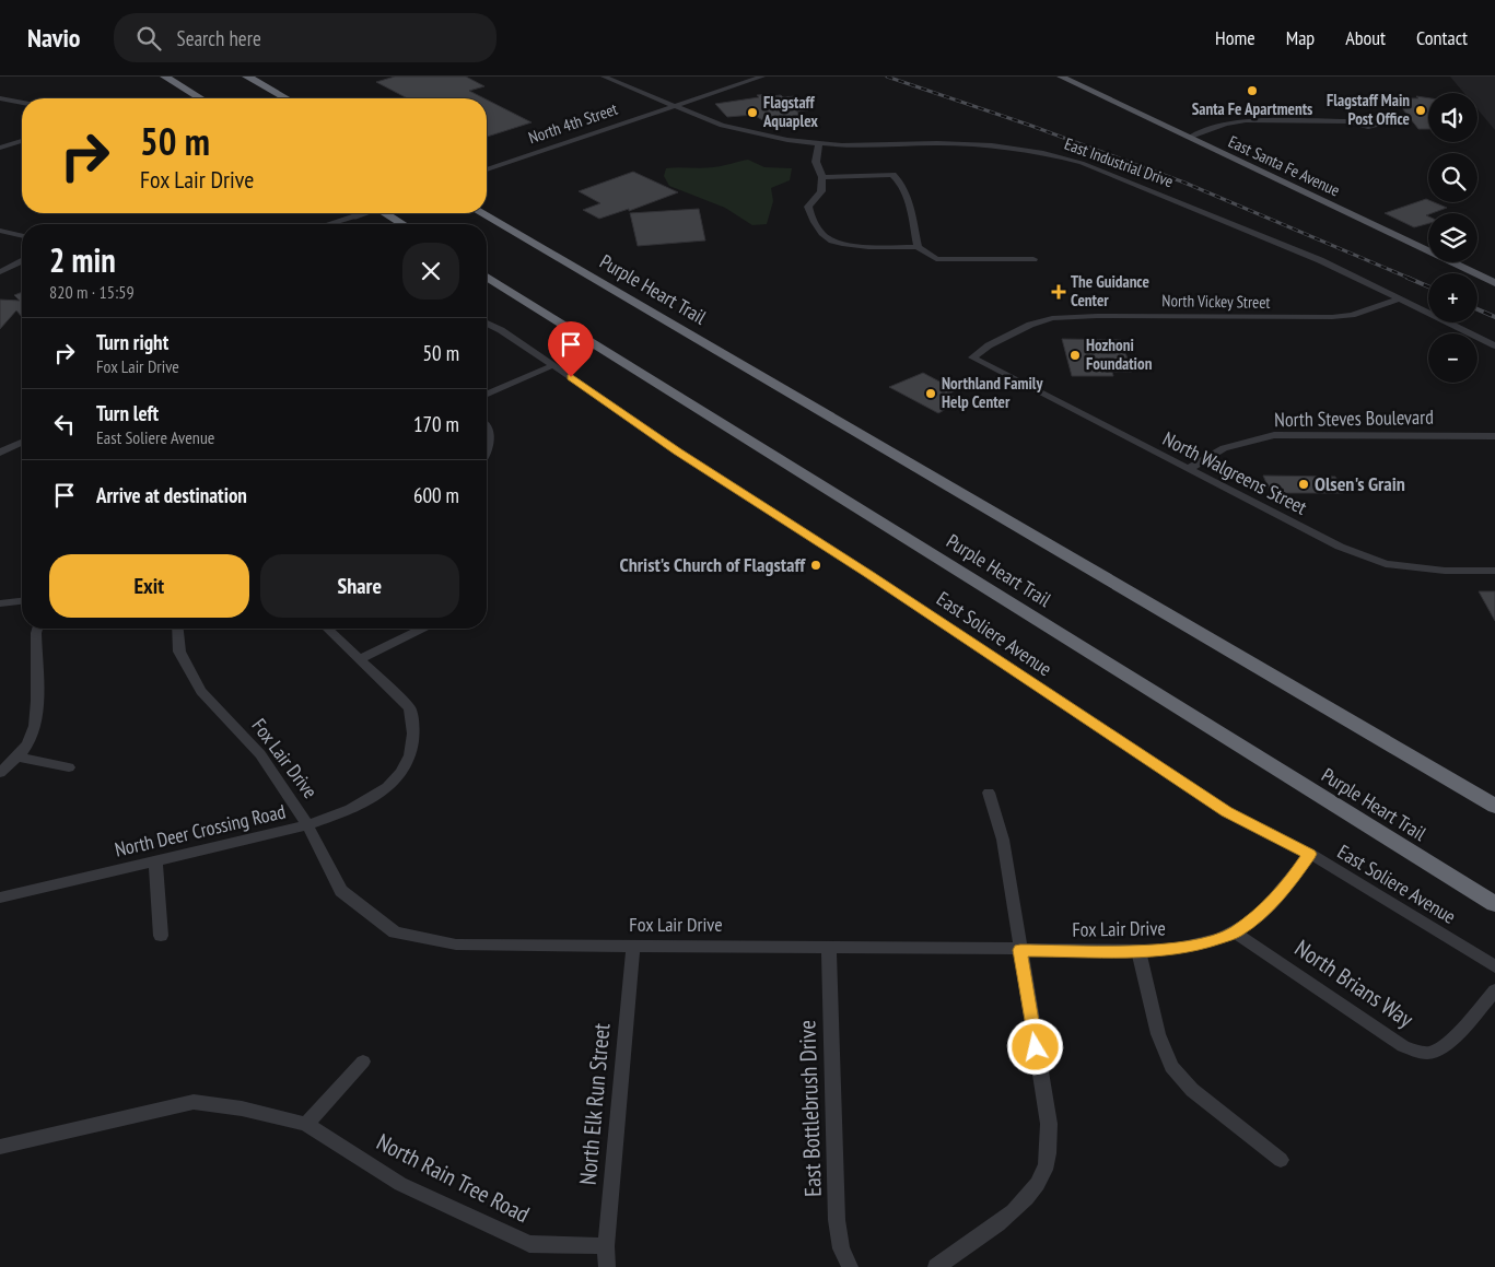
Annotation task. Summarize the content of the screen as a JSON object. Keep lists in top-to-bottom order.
{
  "streets": {
    "highway": ["Purple Heart Trail"],
    "main road": ["East Santa Fe Avenue"],
    "street": [
      "North 4th Street",
      "East Industrial Drive",
      "North Vickey Street",
      "North Steves Boulevard",
      "North Walgreens Street",
      "East Soliere Avenue",
      "Fox Lair Drive",
      "North Deer Crossing Road",
      "North Brians Way",
      "North Elk Run Street",
      "East Bottlebrush Drive",
      "North Rain Tree Road"
    ]
  },
  "crossings": [
    ["North 4th Street", "East Industrial Drive"],
    ["East Industrial Drive", "North Vickey Street"],
    ["North Vickey Street", "North Walgreens Street"],
    ["North Steves Boulevard", "North Walgreens Street"],
    ["East Soliere Avenue", "Fox Lair Drive"],
    ["Fox Lair Drive", "North Deer Crossing Road"],
    ["Fox Lair Drive", "North Brians Way"],
    ["Fox Lair Drive", "North Elk Run Street"],
    ["Fox Lair Drive", "East Bottlebrush Drive"],
    ["North Elk Run Street", "North Rain Tree Road"]
  ],
  "places": {
    "other": [
      "Santa Fe Apartments",
      "Flagstaff Main Post Office",
      "Flagstaff Aquaplex",
      "Hozhoni Foundation",
      "Northland Family Help Center",
      "Olsen's Grain",
      "Christ's Church of Flagstaff"
    ],
    "health": ["The Guidance Center"]
  },
  "page": {
    "header": "Navio",
    "search": "Search here",
    "nav": [
      "Home",
      "Map",
      "About",
      "Contact"
    ],
    "map_buttons": ["+", "−"],
    "turn": ["50 m", "Fox Lair Drive"],
    "heading": ["2 min", "820 m · 15:59"],
    "list": [
      {
        "name": "Turn right",
        "note": "Fox Lair Drive",
        "value": "50 m"
      },
      {
        "name": "Turn left",
        "note": "East Soliere Avenue",
        "value": "170 m"
      },
      {
        "name": "Arrive at destination",
        "value": "600 m"
      }
    ],
    "buttons": ["Exit", "Share"]
  }
}
